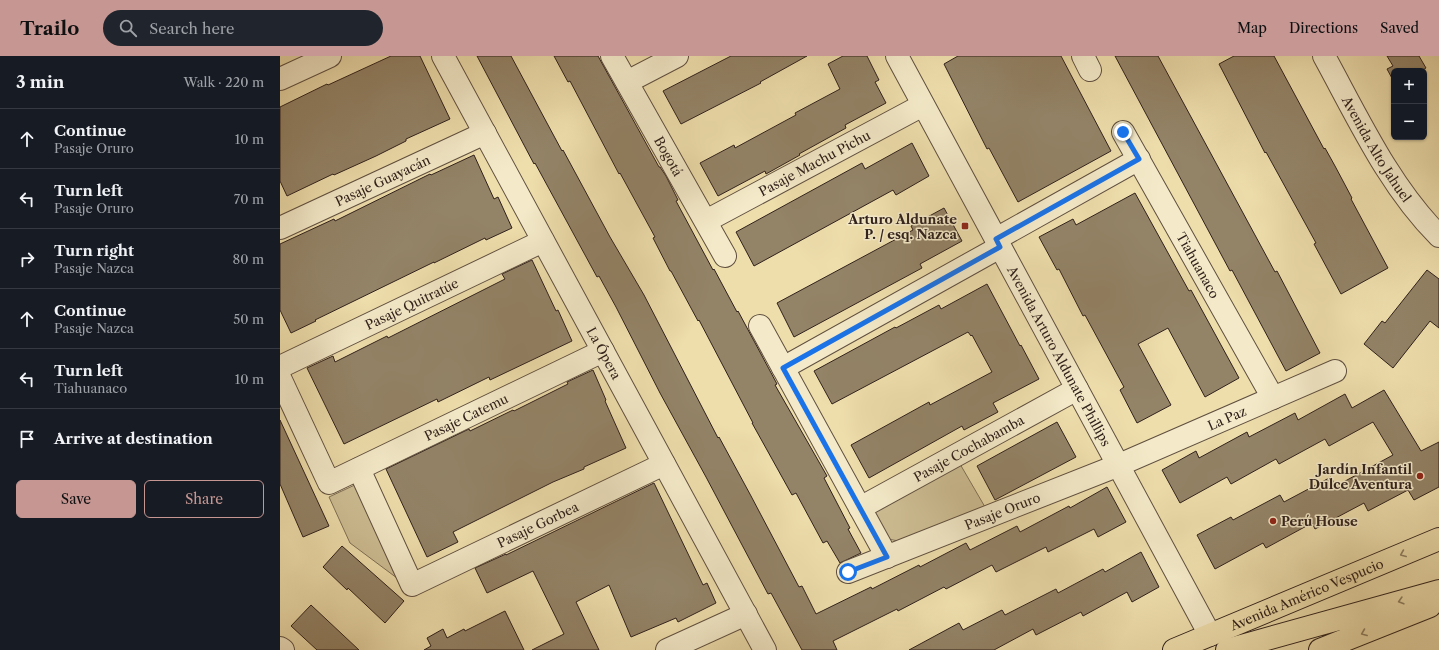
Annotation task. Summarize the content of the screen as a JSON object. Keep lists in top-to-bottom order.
{
  "streets": {
    "main road": ["Avenida Américo Vespucio"],
    "street": [
      "Avenida Alto Jahuel",
      "Bogotá",
      "Pasaje Machu Pichu",
      "Pasaje Guayacán",
      "Tiahuanaco",
      "Pasaje Quitratúe",
      "La Ópera",
      "Avenida Arturo Aldunate Phillips",
      "Pasaje Catemu",
      "La Paz",
      "Pasaje Cochabamba",
      "Pasaje Oruro",
      "Pasaje Gorbea"
    ]
  },
  "crossings": [
    ["Bogotá", "Pasaje Machu Pichu"],
    ["Pasaje Machu Pichu", "Avenida Arturo Aldunate Phillips"],
    ["Pasaje Guayacán", "La Ópera"],
    ["Tiahuanaco", "La Paz"],
    ["Pasaje Quitratúe", "La Ópera"],
    ["La Ópera", "Pasaje Catemu"],
    ["La Ópera", "Pasaje Gorbea"],
    ["Avenida Arturo Aldunate Phillips", "La Paz"],
    ["Avenida Arturo Aldunate Phillips", "Pasaje Cochabamba"],
    ["Avenida Arturo Aldunate Phillips", "Pasaje Oruro"],
    ["Avenida Arturo Aldunate Phillips", "Avenida Américo Vespucio"],
    ["Pasaje Catemu", "Pasaje Gorbea"],
    ["La Paz", "Pasaje Oruro"]
  ],
  "places": {
    "transit": ["Arturo Aldunate P. / esq. Nazca"],
    "other": ["Jardín Infantil Dulce Aventura", "Perú House"]
  },
  "page": {
    "header": "Trailo",
    "search": "Search here",
    "nav": ["Map", "Directions", "Saved"],
    "heading": ["3 min", "Walk · 220 m"],
    "map_buttons": ["+", "−"],
    "list": [
      ["Continue", "Pasaje Oruro", "10 m"],
      ["Turn left", "Pasaje Oruro", "70 m"],
      ["Turn right", "Pasaje Nazca", "80 m"],
      ["Continue", "Pasaje Nazca", "50 m"],
      ["Turn left", "Tiahuanaco", "10 m"],
      "Arrive at destination"
    ],
    "buttons": ["Save", "Share"]
  }
}
